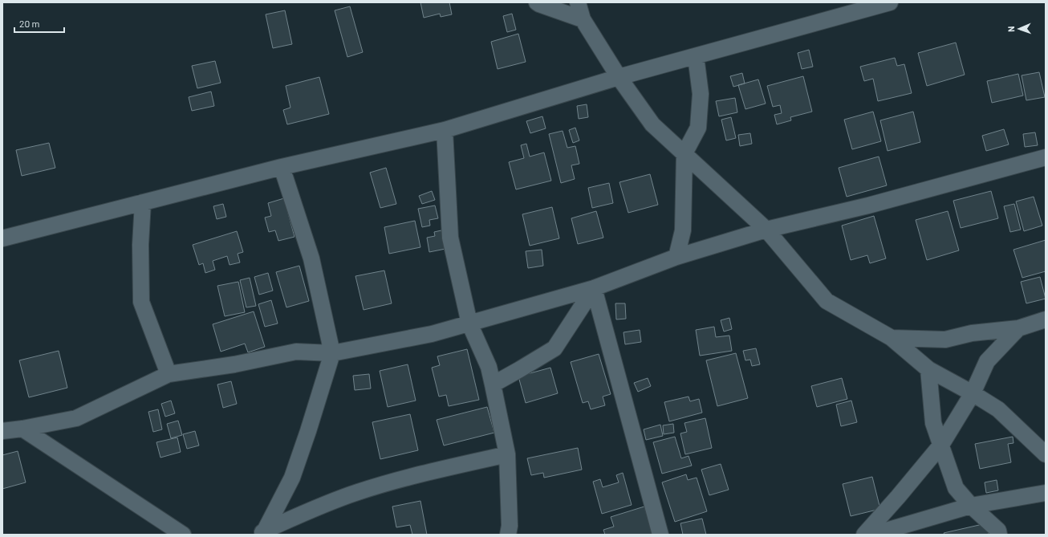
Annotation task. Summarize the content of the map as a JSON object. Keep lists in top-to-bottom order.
{
  "scale_bar": "20 m",
  "north": "left"
}
